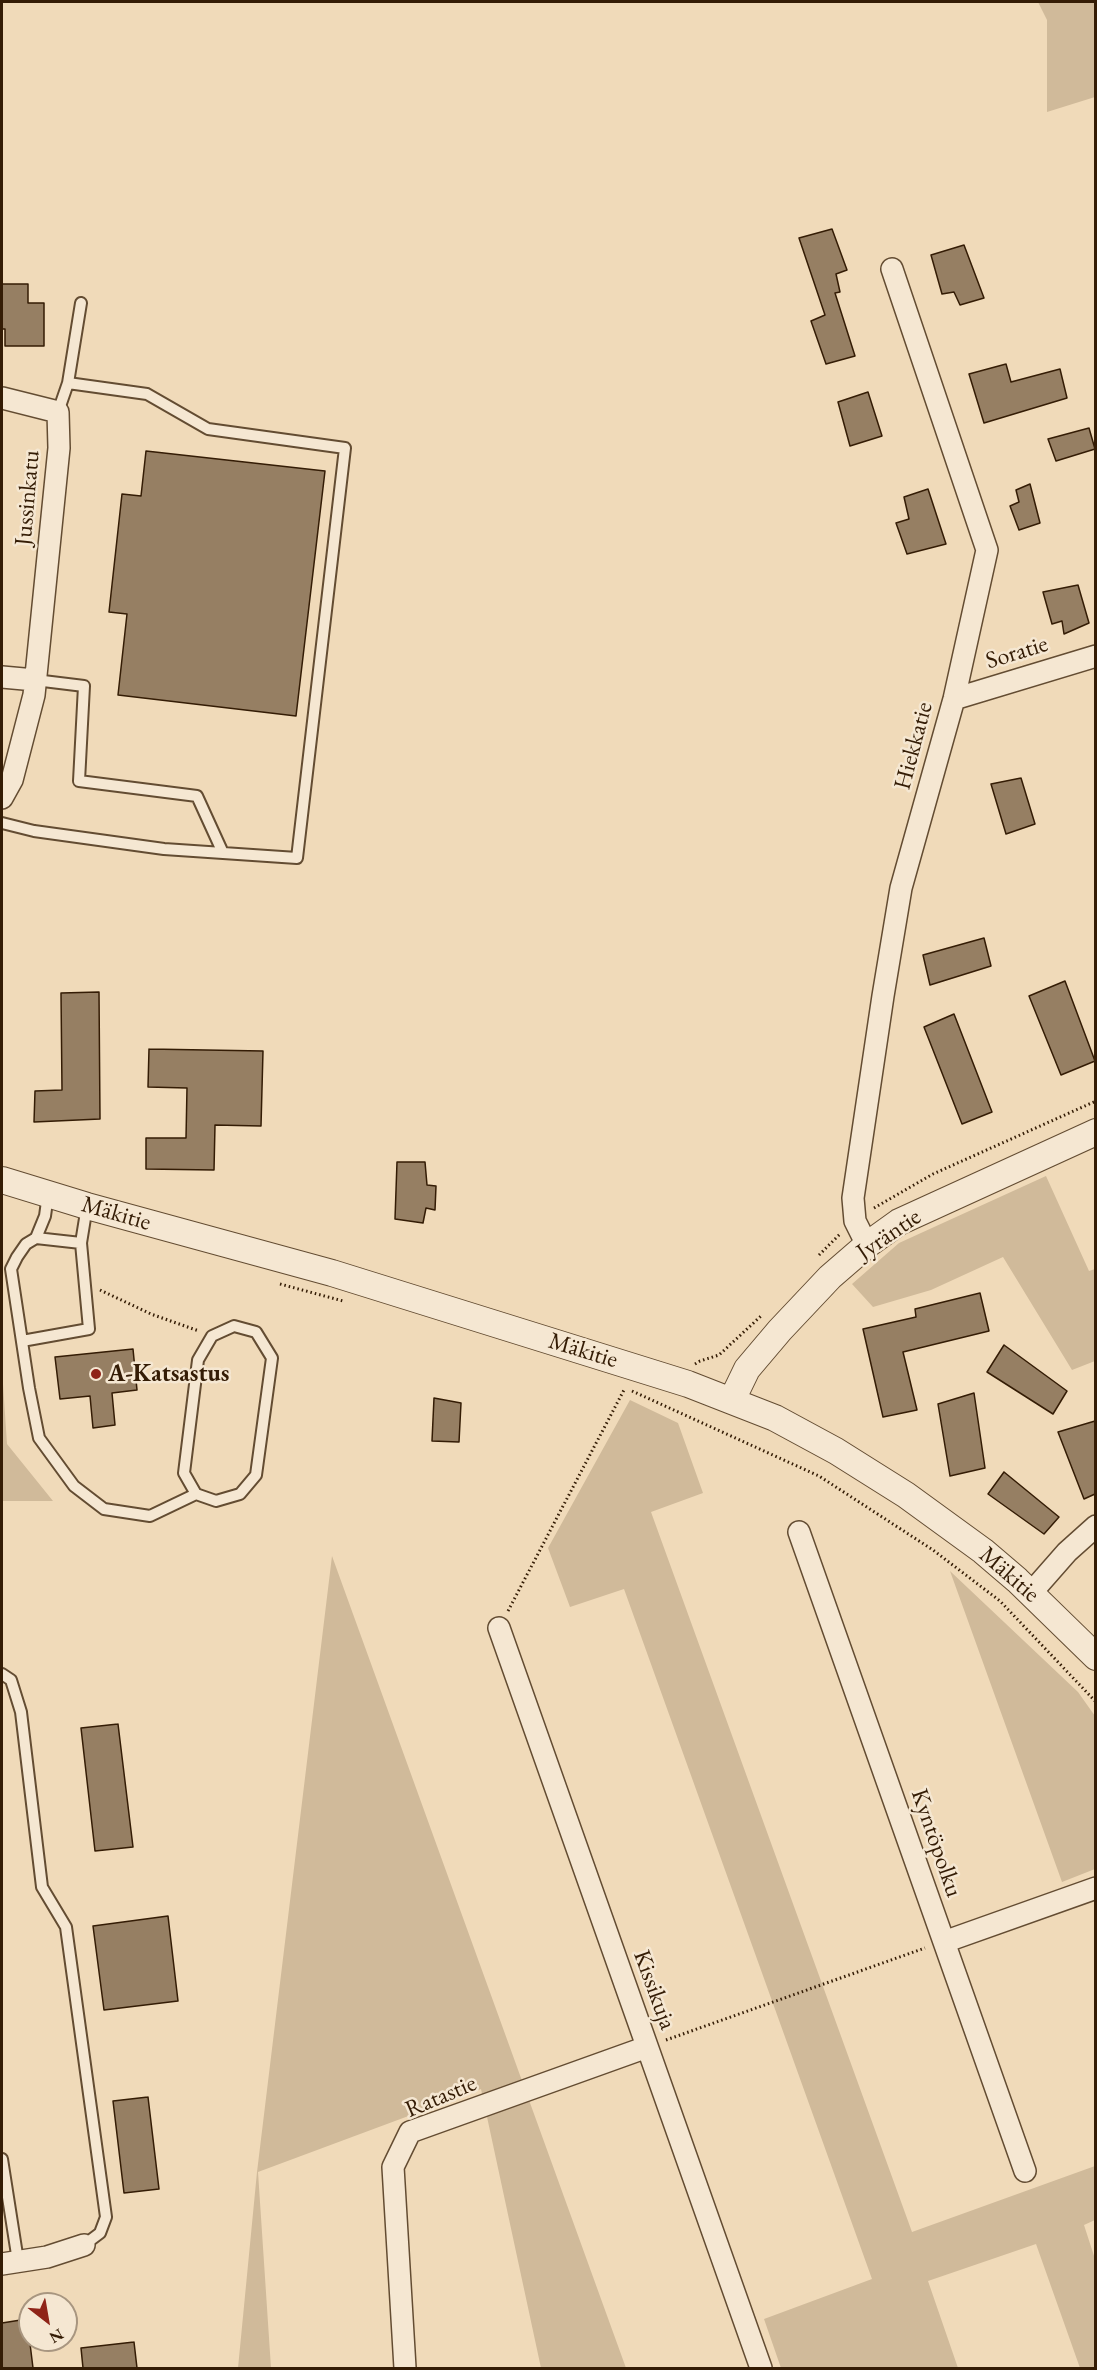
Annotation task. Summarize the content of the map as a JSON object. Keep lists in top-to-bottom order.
{
  "streets": {
    "street": [
      "Jussinkatu",
      "Soratie",
      "Hiekkatie",
      "Mäkitie",
      "Jyräntie",
      "Kyntöpolku",
      "Kissikuja",
      "Ratastie"
    ]
  },
  "crossings": [
    ["Soratie", "Hiekkatie"],
    ["Hiekkatie", "Jyräntie"],
    ["Mäkitie", "Jyräntie"],
    ["Kissikuja", "Ratastie"]
  ],
  "places": ["A-Katsastus"],
  "north": "bottom right"
}
